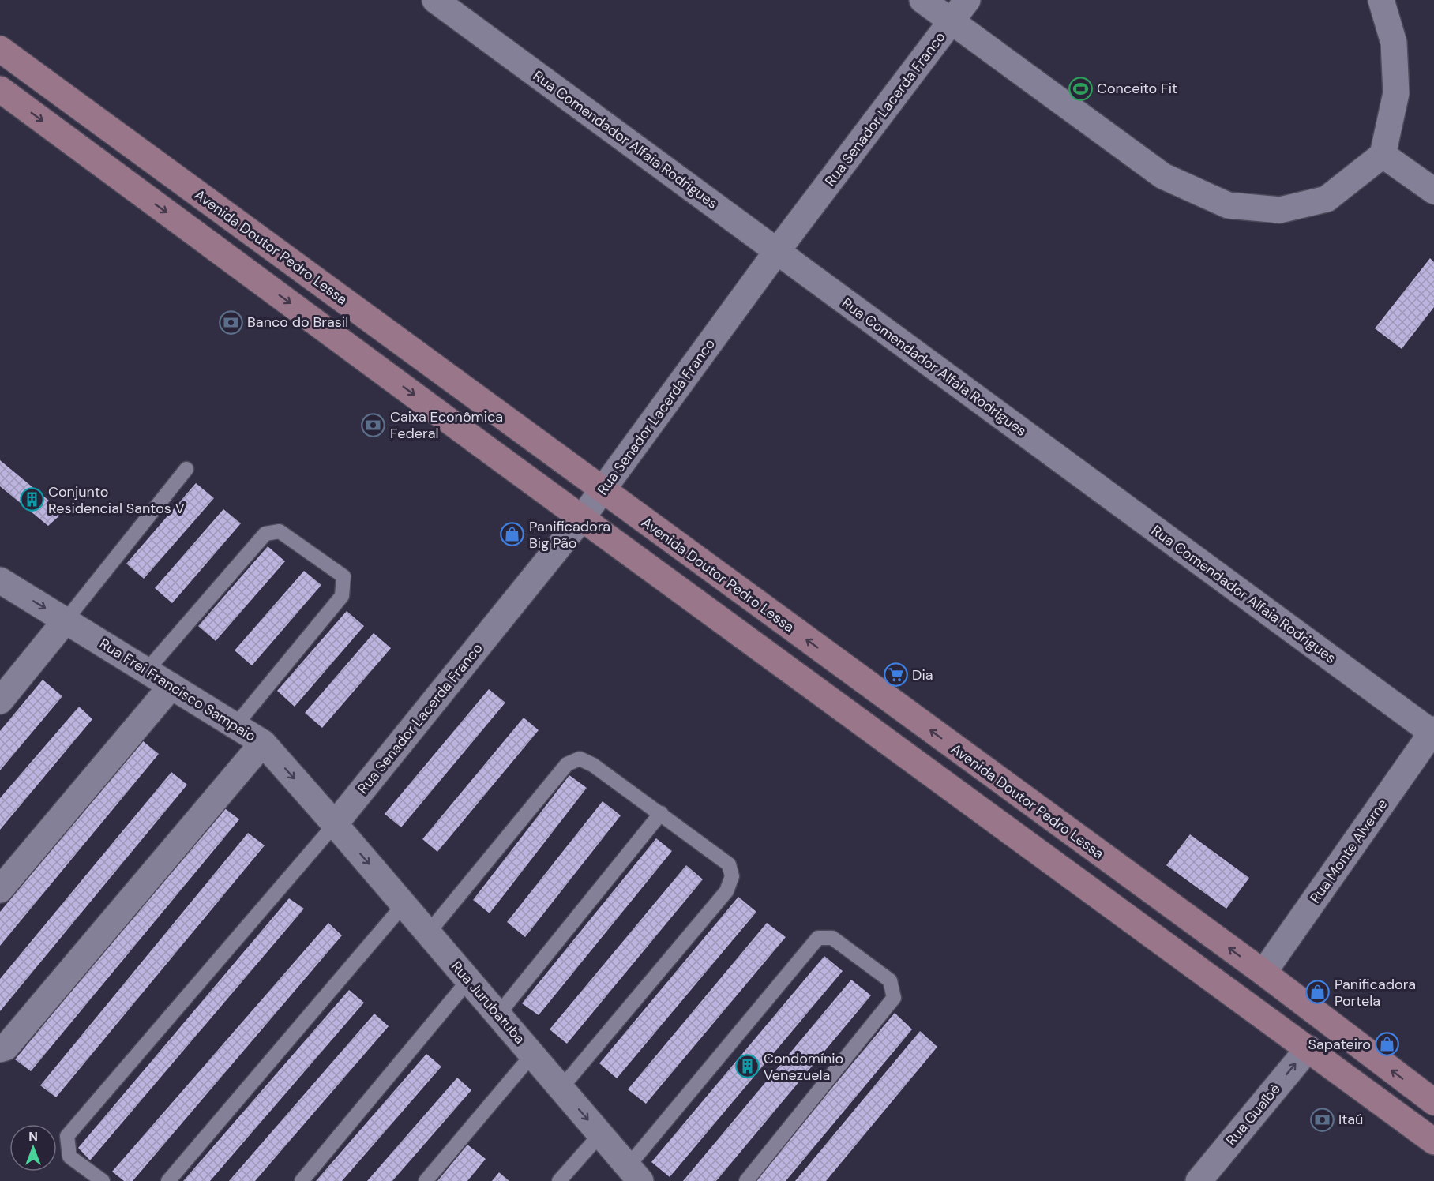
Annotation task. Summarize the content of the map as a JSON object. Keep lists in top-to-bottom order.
{
  "streets": {
    "main road": ["Avenida Doutor Pedro Lessa"],
    "street": [
      "Rua Senador Lacerda Franco",
      "Rua Comendador Alfaia Rodrigues",
      "Rua Frei Francisco Sampaio",
      "Rua Monte Alverne",
      "Rua Jurubatuba",
      "Rua Guaíbê"
    ]
  },
  "crossings": [
    ["Rua Senador Lacerda Franco", "Rua Comendador Alfaia Rodrigues"],
    ["Rua Senador Lacerda Franco", "Avenida Doutor Pedro Lessa"],
    ["Rua Senador Lacerda Franco", "Rua Frei Francisco Sampaio"],
    ["Rua Senador Lacerda Franco", "Rua Jurubatuba"],
    ["Rua Comendador Alfaia Rodrigues", "Rua Monte Alverne"],
    ["Avenida Doutor Pedro Lessa", "Rua Monte Alverne"],
    ["Rua Frei Francisco Sampaio", "Rua Jurubatuba"]
  ],
  "one_way": ["Rua Frei Francisco Sampaio", "Rua Jurubatuba", "Rua Guaíbê"],
  "places": {
    "sports": ["Conceito Fit"],
    "bank": ["Banco do Brasil", "Caixa Econômica Federal", "Itaú"],
    "building": ["Conjunto Residencial Santos V", "Condomínio Venezuela"],
    "shop": ["Panificadora Big Pão", "Panificadora Portela", "Sapateiro"],
    "supermarket": ["Dia"]
  },
  "north": "top"
}
